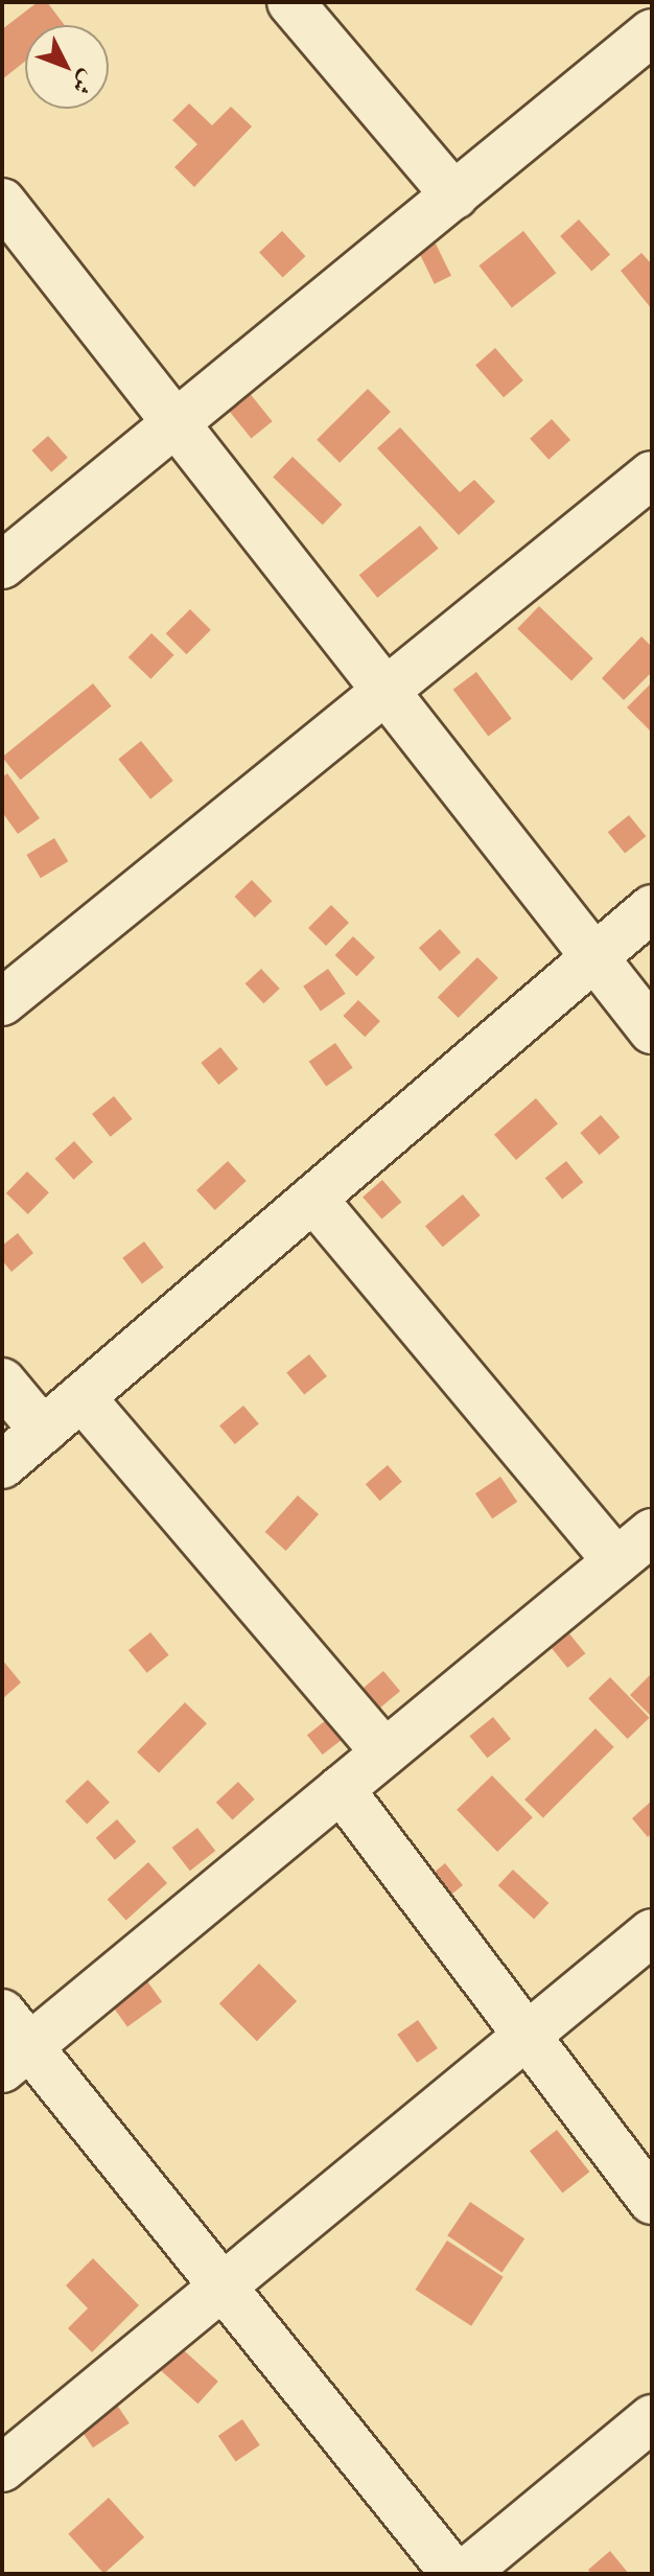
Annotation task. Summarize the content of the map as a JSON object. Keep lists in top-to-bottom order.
{
  "north": "bottom right"
}
